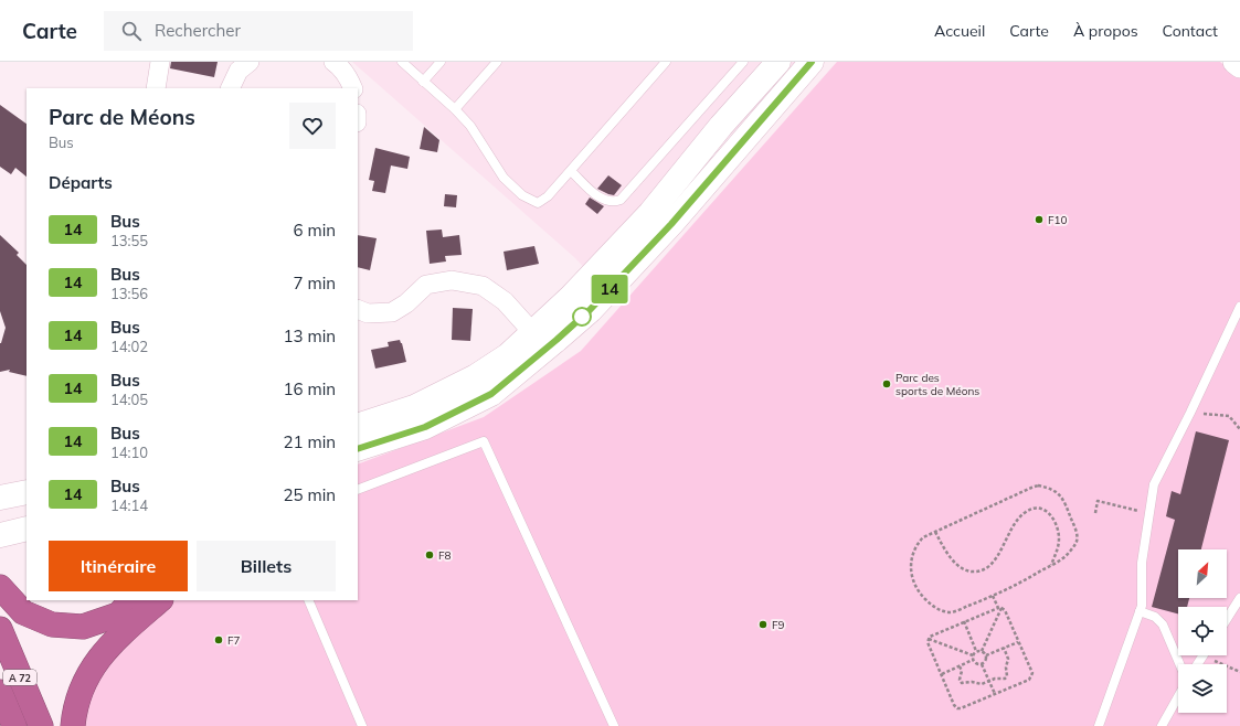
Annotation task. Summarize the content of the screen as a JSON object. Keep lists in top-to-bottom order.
{
  "streets": {
    "highway": ["A 72"]
  },
  "places": [
    "F10",
    "Parc des sports de Méons",
    "F8",
    "F9",
    "F7"
  ],
  "lines": ["bus line 14"],
  "north": "top right",
  "page": {
    "header": "Carte",
    "search": "Rechercher",
    "nav": [
      "Accueil",
      "Carte",
      "À propos",
      "Contact"
    ],
    "on_map": "14",
    "heading": [
      ["Parc de Méons", "Bus"],
      "Départs"
    ],
    "list": [
      {
        "mark": "14",
        "name": "Bus",
        "note": "13:55",
        "value": "6 min"
      },
      {
        "mark": "14",
        "name": "Bus",
        "note": "13:56",
        "value": "7 min"
      },
      {
        "mark": "14",
        "name": "Bus",
        "note": "14:02",
        "value": "13 min"
      },
      {
        "mark": "14",
        "name": "Bus",
        "note": "14:05",
        "value": "16 min"
      },
      {
        "mark": "14",
        "name": "Bus",
        "note": "14:10",
        "value": "21 min"
      },
      {
        "mark": "14",
        "name": "Bus",
        "note": "14:14",
        "value": "25 min"
      }
    ],
    "buttons": ["Itinéraire", "Billets"]
  }
}
